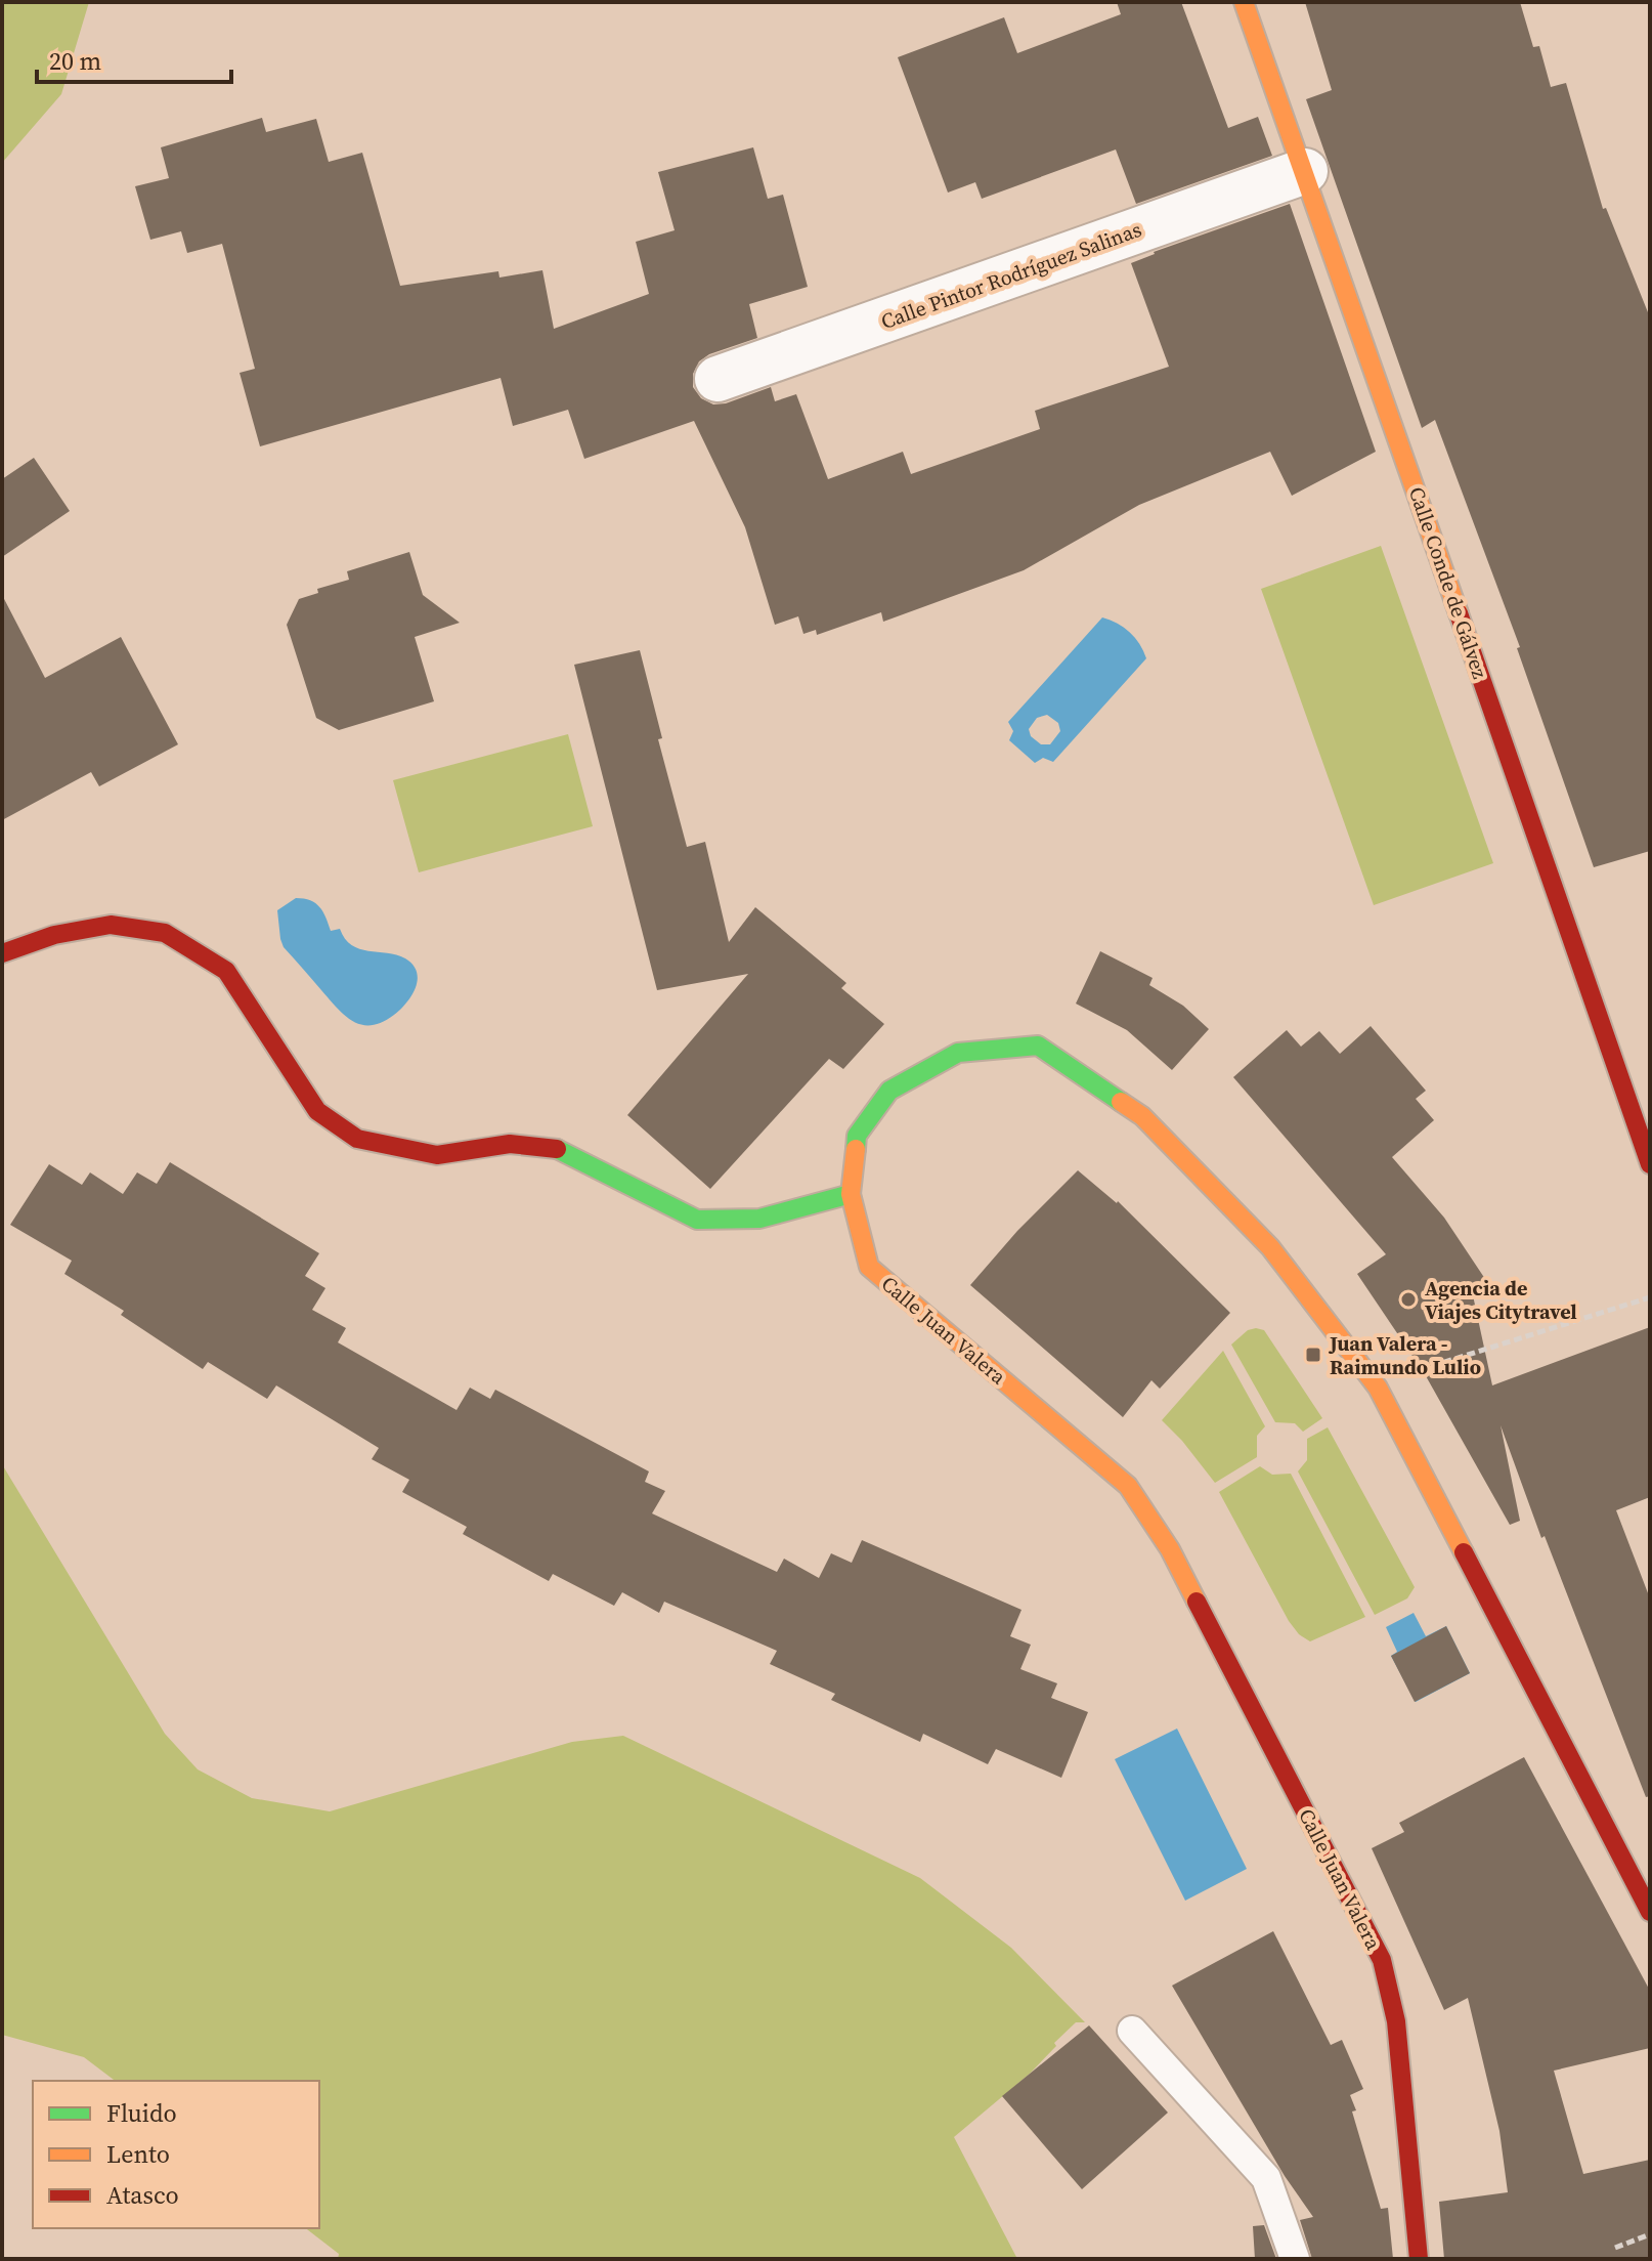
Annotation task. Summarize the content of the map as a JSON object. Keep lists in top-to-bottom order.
{
  "streets": {
    "street": ["Calle Pintor Rodríguez Salinas", "Calle Conde de Gálvez", "Calle Juan Valera"]
  },
  "crossings": [
    ["Calle Pintor Rodríguez Salinas", "Calle Conde de Gálvez"]
  ],
  "places": {
    "other": ["Agencia de Viajes Citytravel"],
    "transit": ["Juan Valera - Raimundo Lulio"]
  },
  "legend": ["Fluido", "Lento", "Atasco"],
  "scale_bar": "20 m"
}
